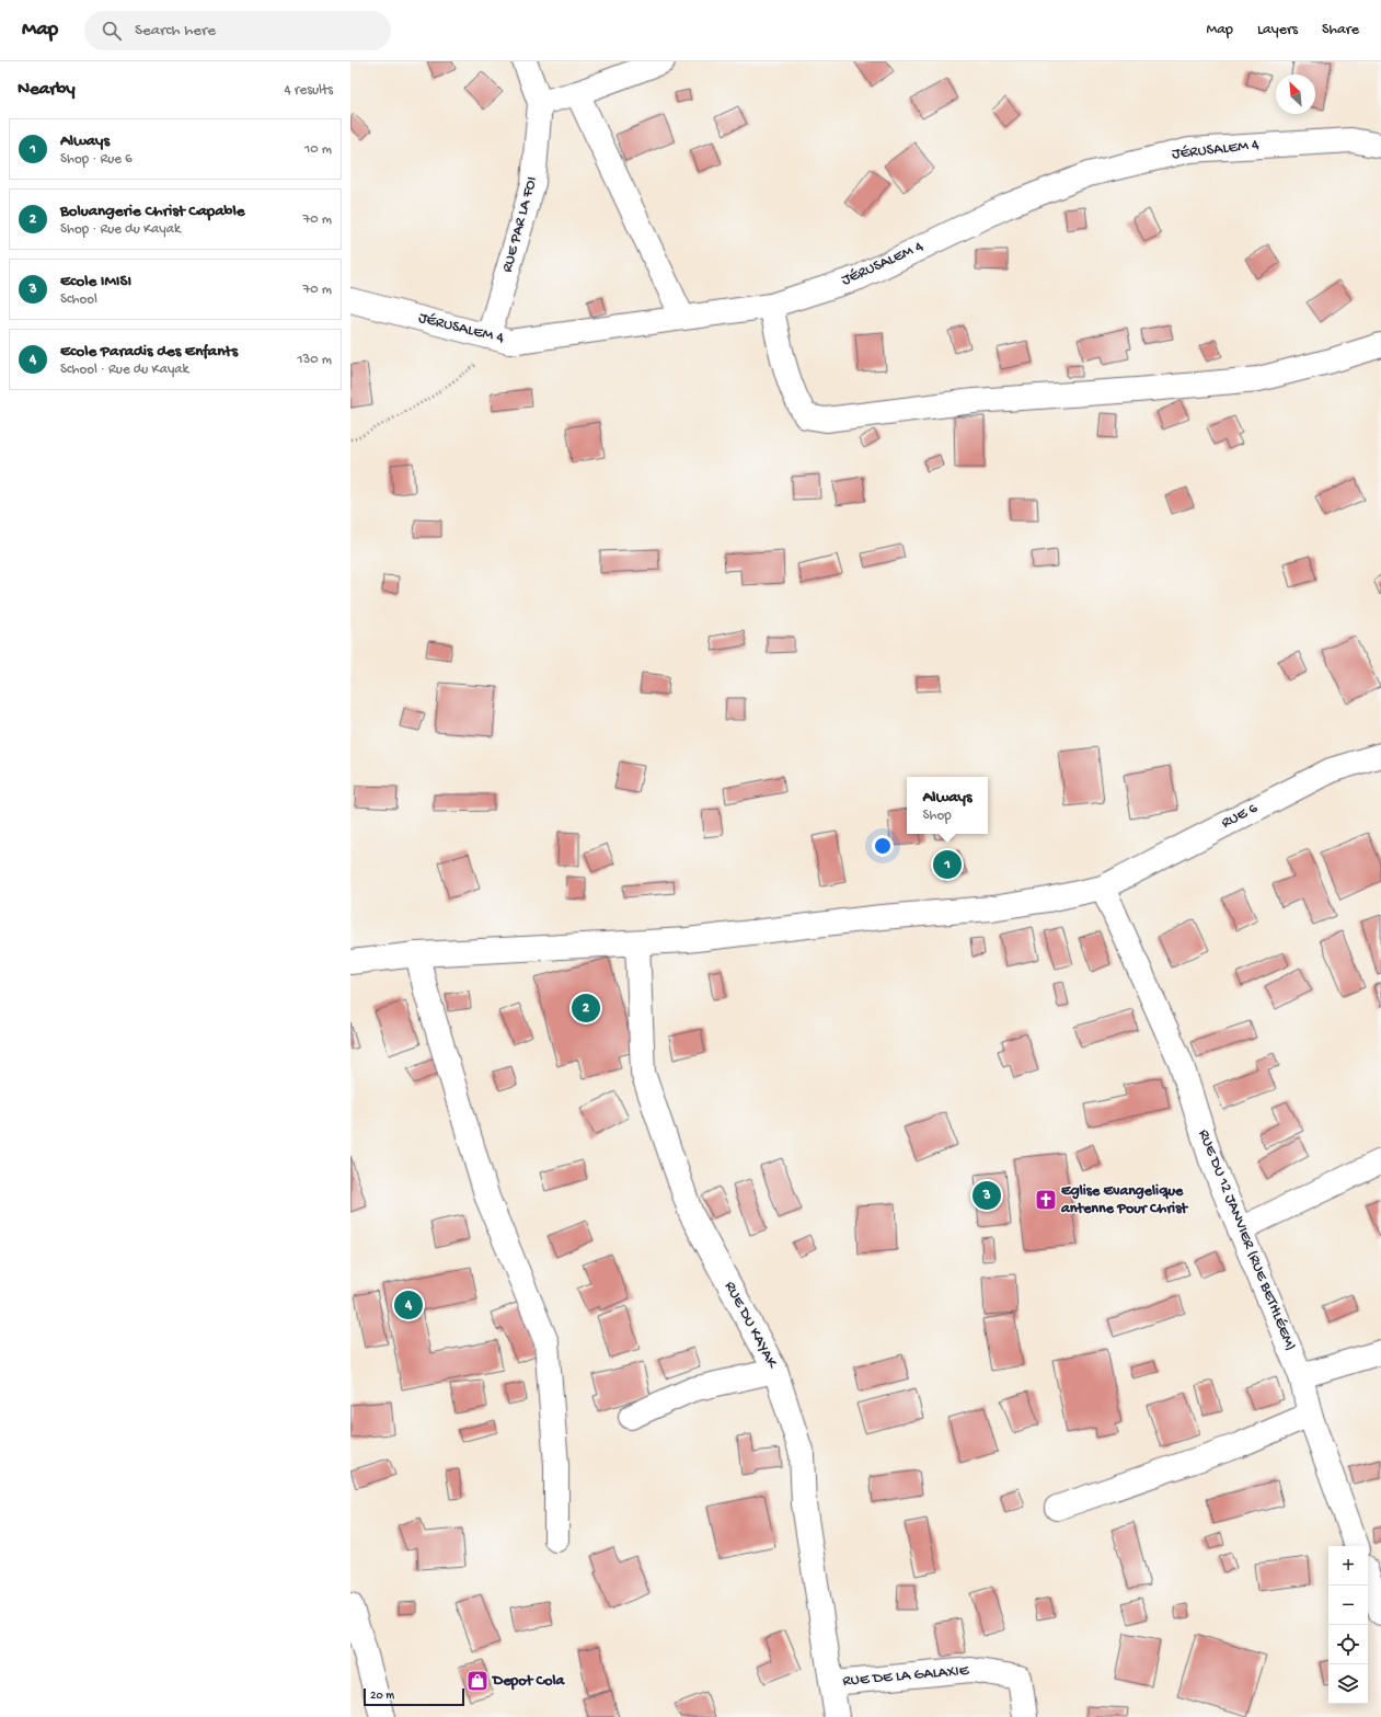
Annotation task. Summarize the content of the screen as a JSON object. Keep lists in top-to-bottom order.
{
  "streets": {
    "street": [
      "JÉRUSALEM 4",
      "RUE PAR LA FOI",
      "RUE 6",
      "RUE DU 12 JANVIER (RUE BETHLÉEM)",
      "RUE DU KAYAK",
      "RUE DE LA GALAXIE"
    ]
  },
  "crossings": [
    ["JÉRUSALEM 4", "RUE PAR LA FOI"],
    ["RUE 6", "RUE DU 12 JANVIER (RUE BETHLÉEM)"],
    ["RUE 6", "RUE DU KAYAK"],
    ["RUE DU KAYAK", "RUE DE LA GALAXIE"]
  ],
  "places": {
    "church": ["Eglise Evangelique antenne Pour Christ"],
    "shop": ["Depot Cola"]
  },
  "scale_bar": "20 m",
  "north": "top left",
  "page": {
    "header": "Map",
    "search": "Search here",
    "nav": ["Map", "Layers", "Share"],
    "heading": ["Nearby", "4 results"],
    "list": [
      {
        "mark": "1",
        "name": "Always",
        "note": "Shop · Rue 6",
        "value": "10 m"
      },
      {
        "mark": "2",
        "name": "Boluangerie Christ Capable",
        "note": "Shop · Rue du Kayak",
        "value": "70 m"
      },
      {
        "mark": "3",
        "name": "Ecole IMISI",
        "note": "School",
        "value": "70 m"
      },
      {
        "mark": "4",
        "name": "Ecole Paradis des Enfants",
        "note": "School · Rue du Kayak",
        "value": "130 m"
      }
    ],
    "popup": ["Always", "Shop"],
    "pins": [
      "1",
      "2",
      "3",
      "4"
    ],
    "map_buttons": ["+", "−"],
    "scale": "20 m"
  }
}
